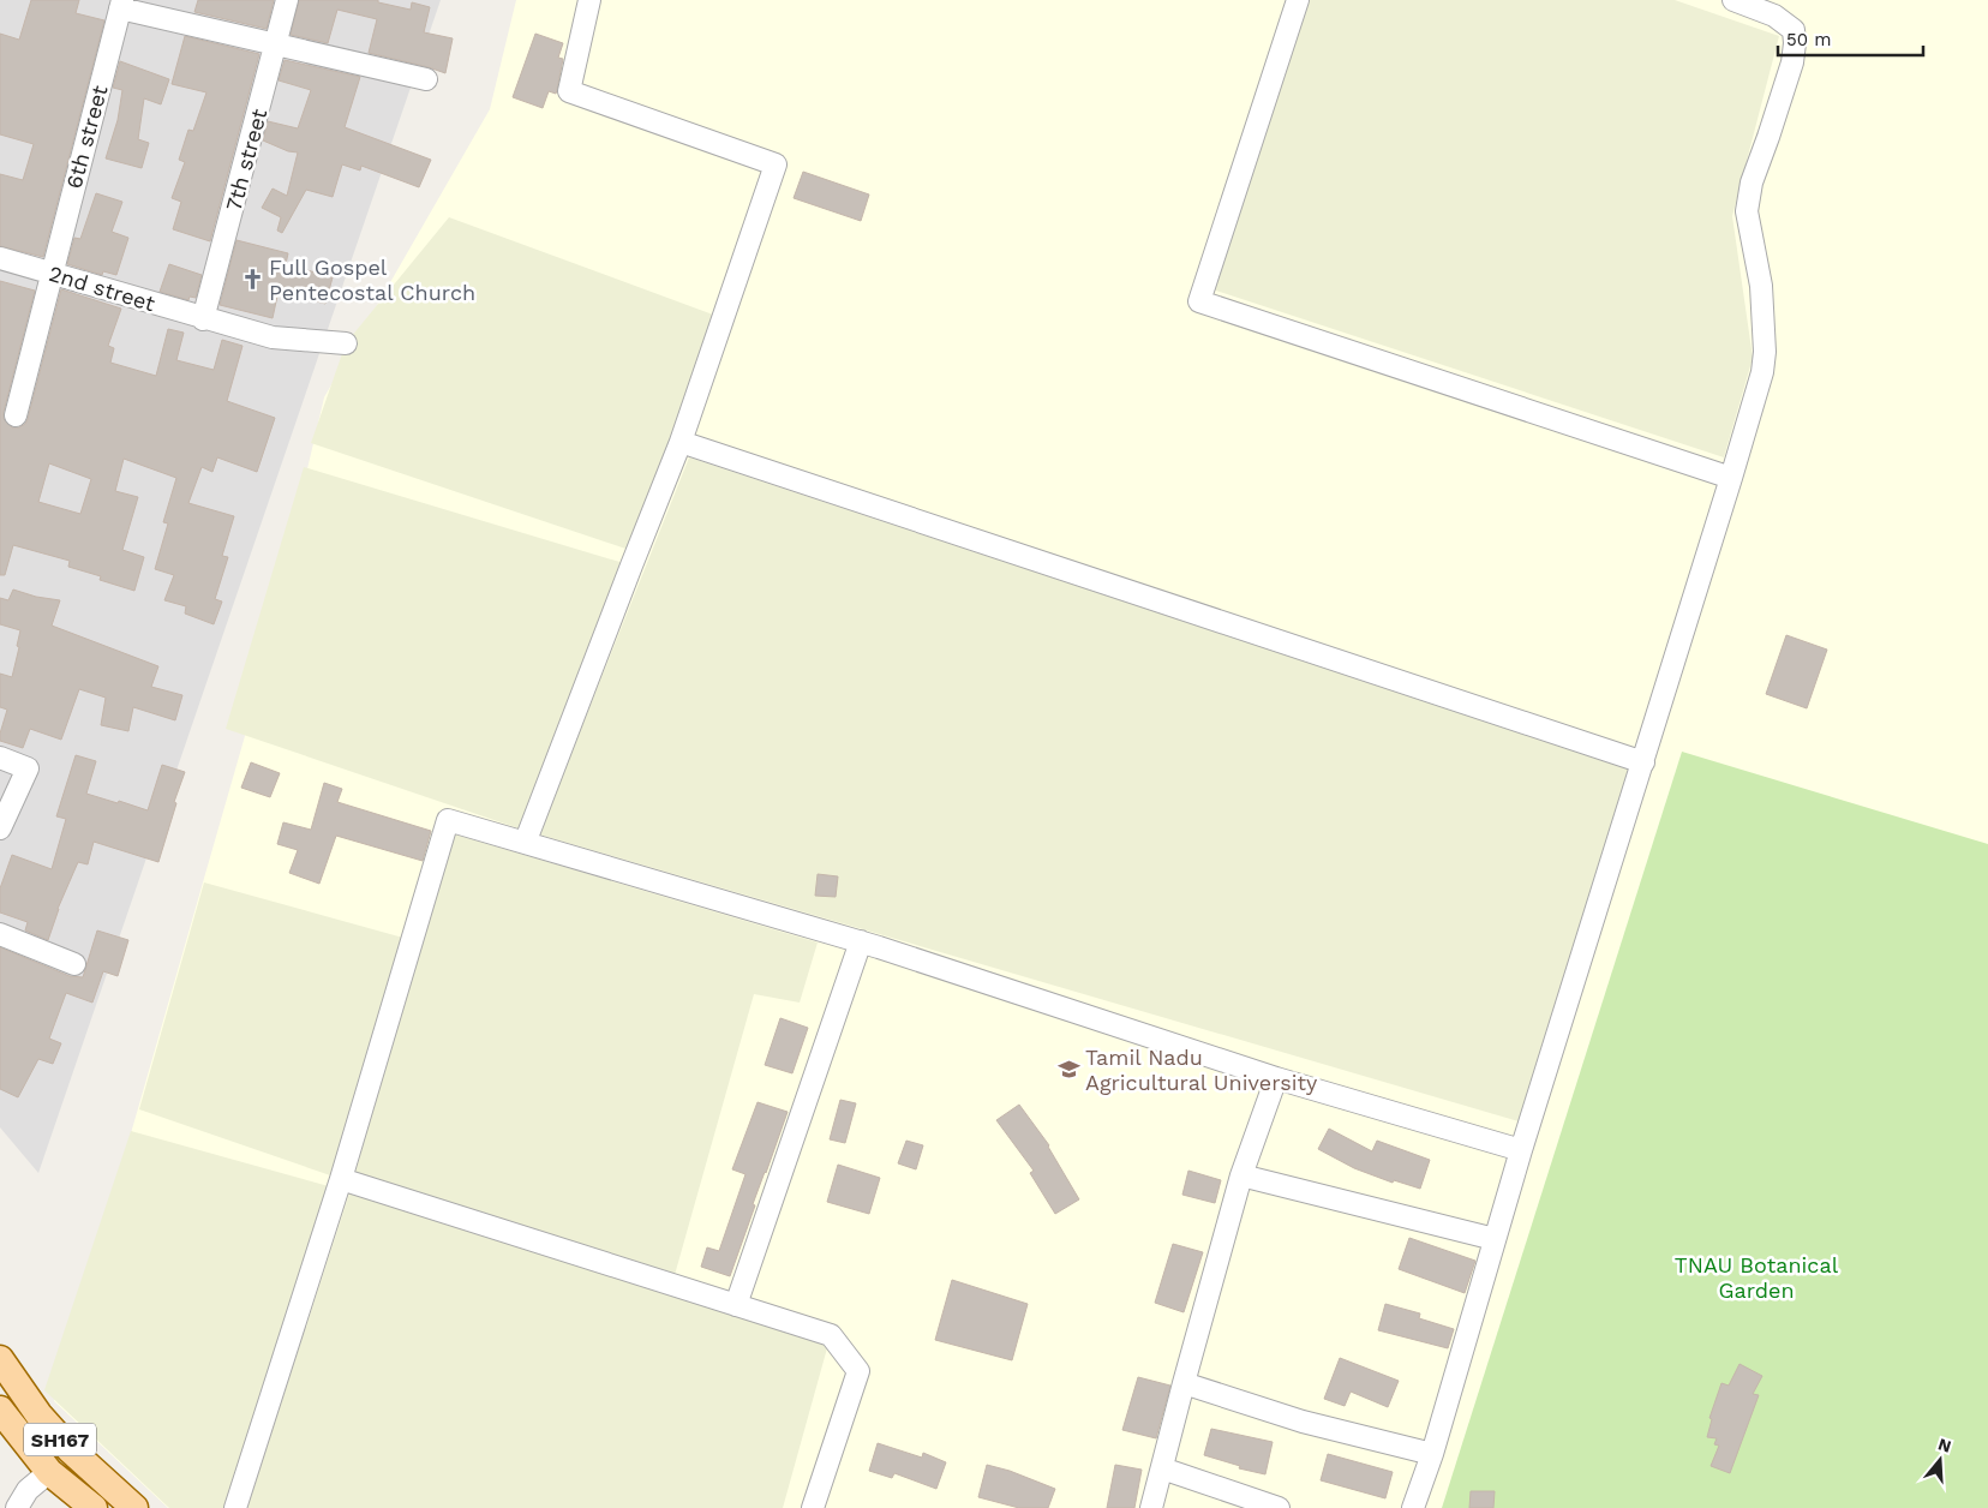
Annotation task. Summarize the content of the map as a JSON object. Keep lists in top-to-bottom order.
{
  "streets": {
    "main road": ["SH167"],
    "street": ["6th street", "7th street", "2nd street"]
  },
  "crossings": [
    ["6th street", "2nd street"],
    ["7th street", "2nd street"]
  ],
  "parks": ["TNAU Botanical Garden"],
  "places": {
    "church": ["Full Gospel Pentecostal Church"],
    "school or university": ["Tamil Nadu Agricultural University"]
  },
  "scale_bar": "50 m",
  "north": "top"
}
